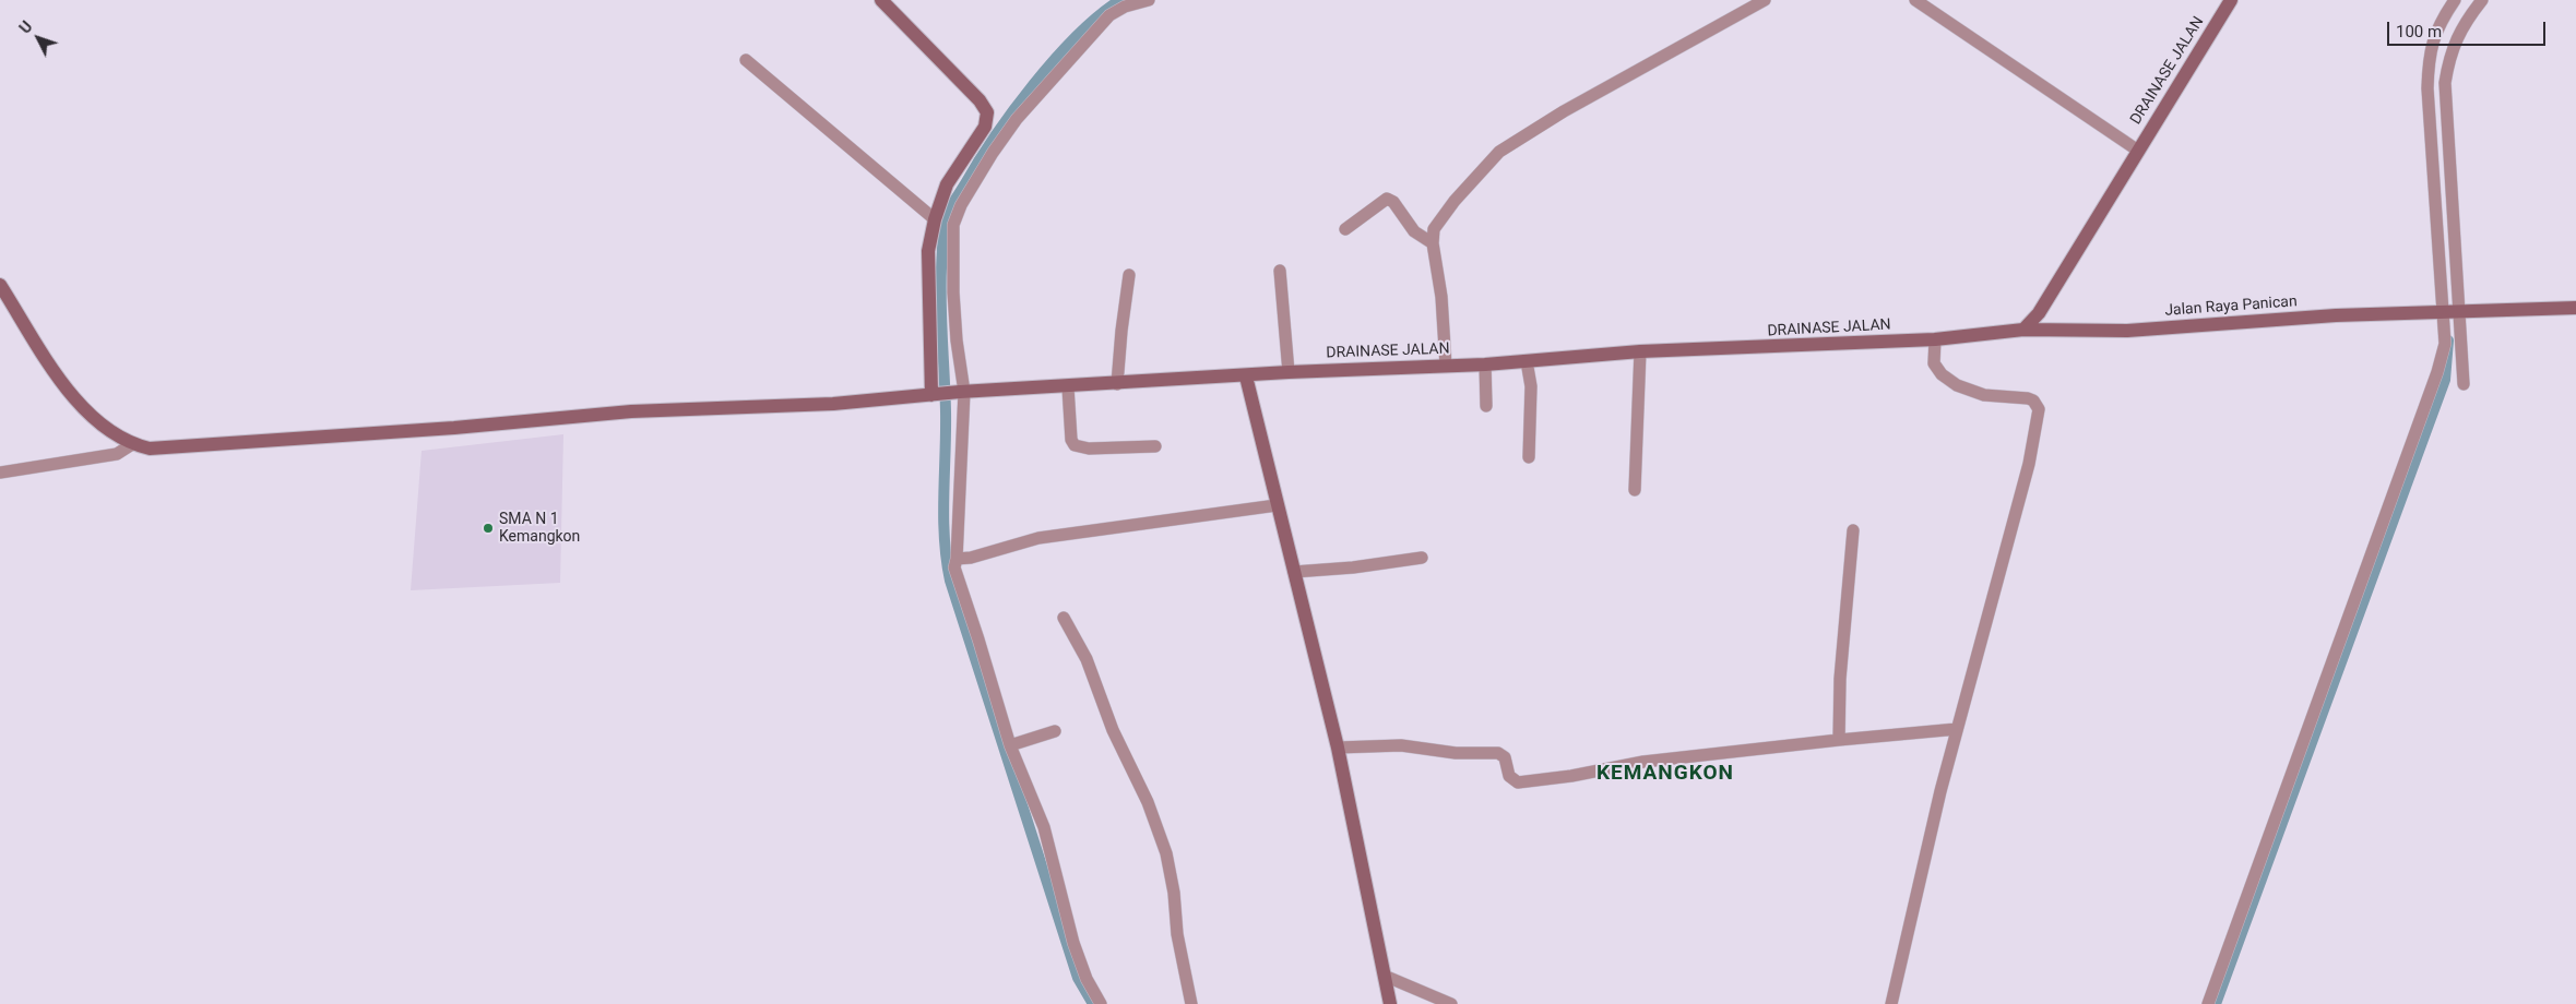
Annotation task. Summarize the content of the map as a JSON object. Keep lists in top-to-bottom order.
{
  "streets": {
    "street": ["DRAINASE JALAN", "Jalan Raya Panican"]
  },
  "crossings": [
    ["DRAINASE JALAN", "Jalan Raya Panican"]
  ],
  "districts": ["KEMANGKON"],
  "places": ["SMA N 1 Kemangkon"],
  "scale_bar": "100 m",
  "north": "top left"
}
